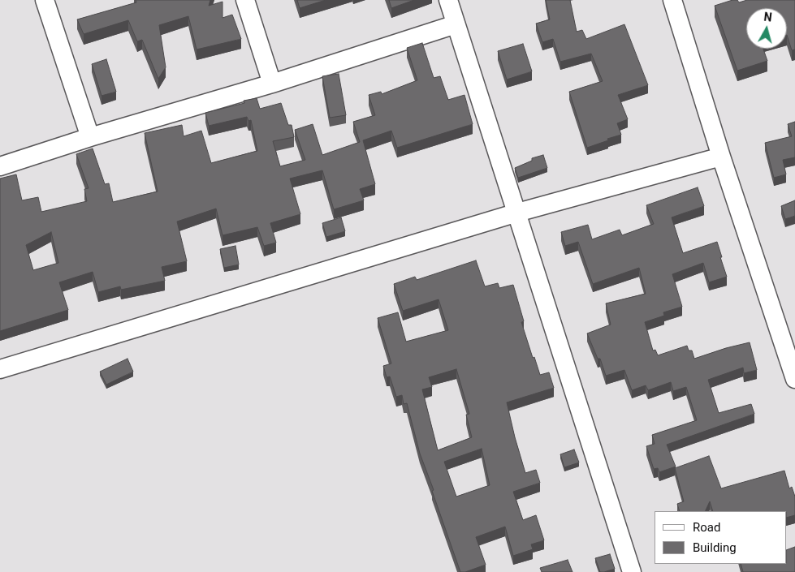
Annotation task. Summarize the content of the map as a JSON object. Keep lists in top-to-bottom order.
{
  "legend": ["Road", "Building"],
  "north": "top"
}
